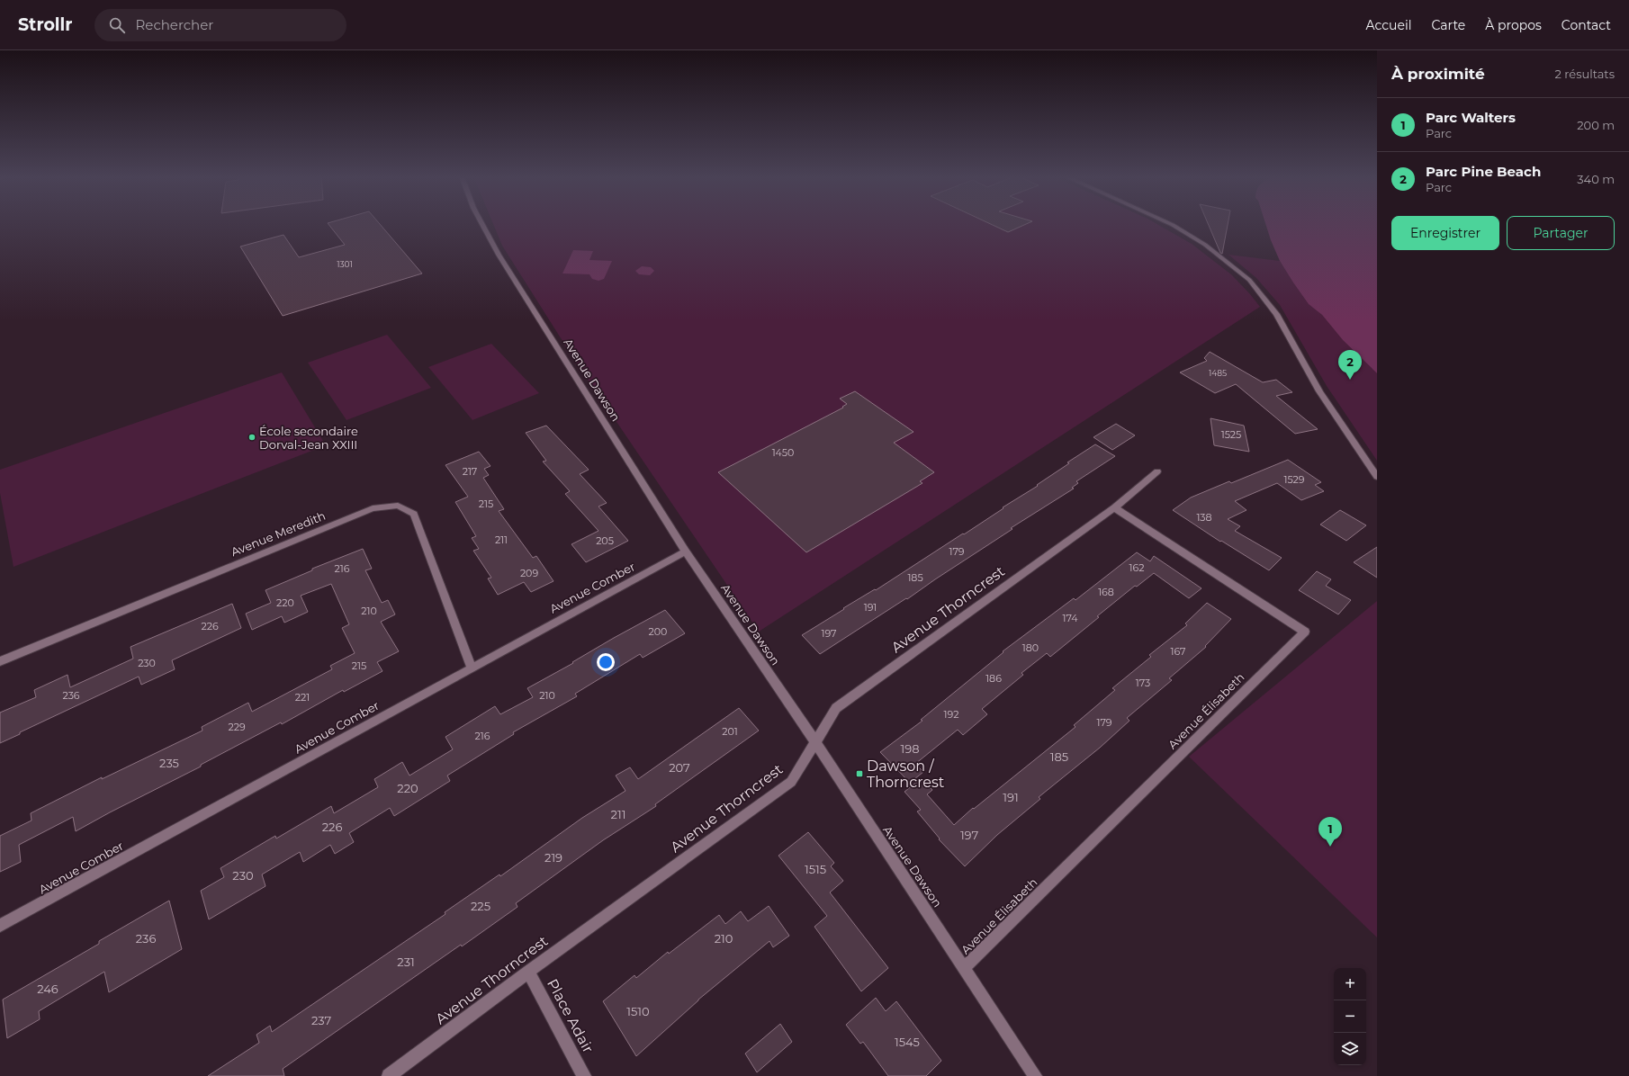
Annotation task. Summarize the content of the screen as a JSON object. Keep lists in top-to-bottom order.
{
  "streets": {
    "street": [
      "Avenue Dawson",
      "Avenue Meredith",
      "Avenue Comber",
      "Avenue Thorncrest",
      "Avenue Élisabeth",
      "Place Adair"
    ]
  },
  "crossings": [
    ["Avenue Dawson", "Avenue Comber"],
    ["Avenue Dawson", "Avenue Thorncrest"],
    ["Avenue Dawson", "Avenue Élisabeth"],
    ["Avenue Meredith", "Avenue Comber"],
    ["Avenue Thorncrest", "Avenue Élisabeth"],
    ["Avenue Thorncrest", "Place Adair"]
  ],
  "places": {
    "other": ["École secondaire Dorval-Jean XXIII"],
    "transit": ["Dawson / Thorncrest"]
  },
  "house_numbers": [
    "1301",
    "1485",
    "1525",
    "1450",
    "217",
    "1529",
    "215",
    "138",
    "211",
    "205",
    "179",
    "162",
    "216",
    "209",
    "185",
    "168",
    "220",
    "191",
    "210",
    "174",
    "226",
    "200",
    "197",
    "180",
    "167",
    "230",
    "215",
    "186",
    "173",
    "236",
    "210",
    "221",
    "192",
    "179",
    "229",
    "201",
    "216",
    "198",
    "185",
    "235",
    "207",
    "220",
    "191",
    "211",
    "226",
    "197",
    "219",
    "1515",
    "230",
    "225",
    "236",
    "210",
    "231",
    "246",
    "1510",
    "237",
    "1545"
  ],
  "page": {
    "header": "Strollr",
    "search": "Rechercher",
    "nav": [
      "Accueil",
      "Carte",
      "À propos",
      "Contact"
    ],
    "heading": ["À proximité", "2 résultats"],
    "list": [
      {
        "mark": "1",
        "name": "Parc Walters",
        "note": "Parc",
        "value": "200 m"
      },
      {
        "mark": "2",
        "name": "Parc Pine Beach",
        "note": "Parc",
        "value": "340 m"
      }
    ],
    "buttons": ["Enregistrer", "Partager"],
    "pins": ["2", "1"],
    "map_buttons": ["+", "−"]
  }
}
